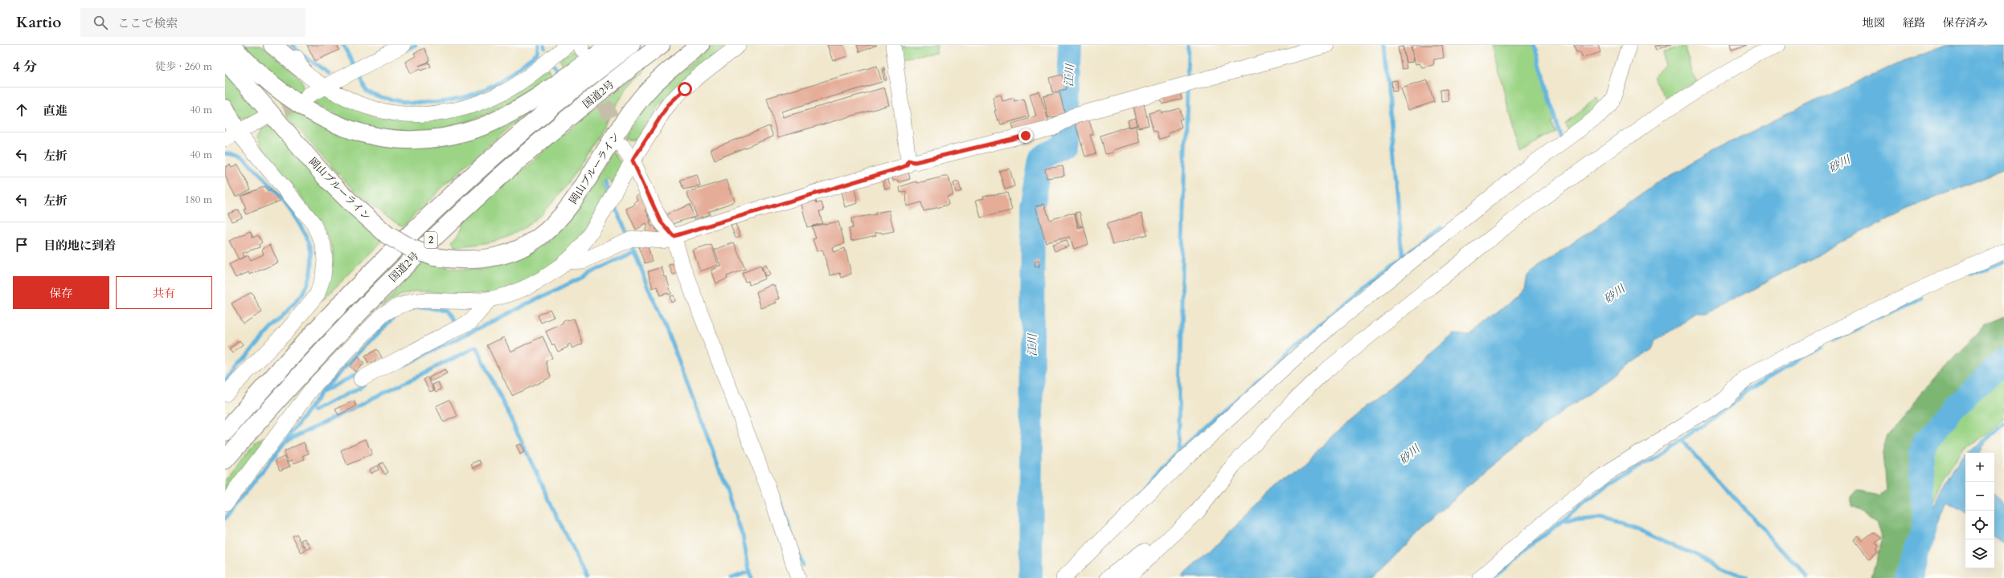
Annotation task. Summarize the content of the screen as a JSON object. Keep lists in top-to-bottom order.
{
  "streets": {
    "main road": ["国道2号", "岡山ブルーライン", "2"]
  },
  "water": ["江川", "砂川"],
  "page": {
    "header": "Kartio",
    "search": "ここで検索",
    "nav": ["地図", "経路", "保存済み"],
    "heading": ["4 分", "徒歩 · 260 m"],
    "list": [
      ["直進", "40 m"],
      ["左折", "40 m"],
      ["左折", "180 m"],
      "目的地に到着"
    ],
    "buttons": ["保存", "共有"],
    "map_buttons": ["+", "−"]
  }
}
